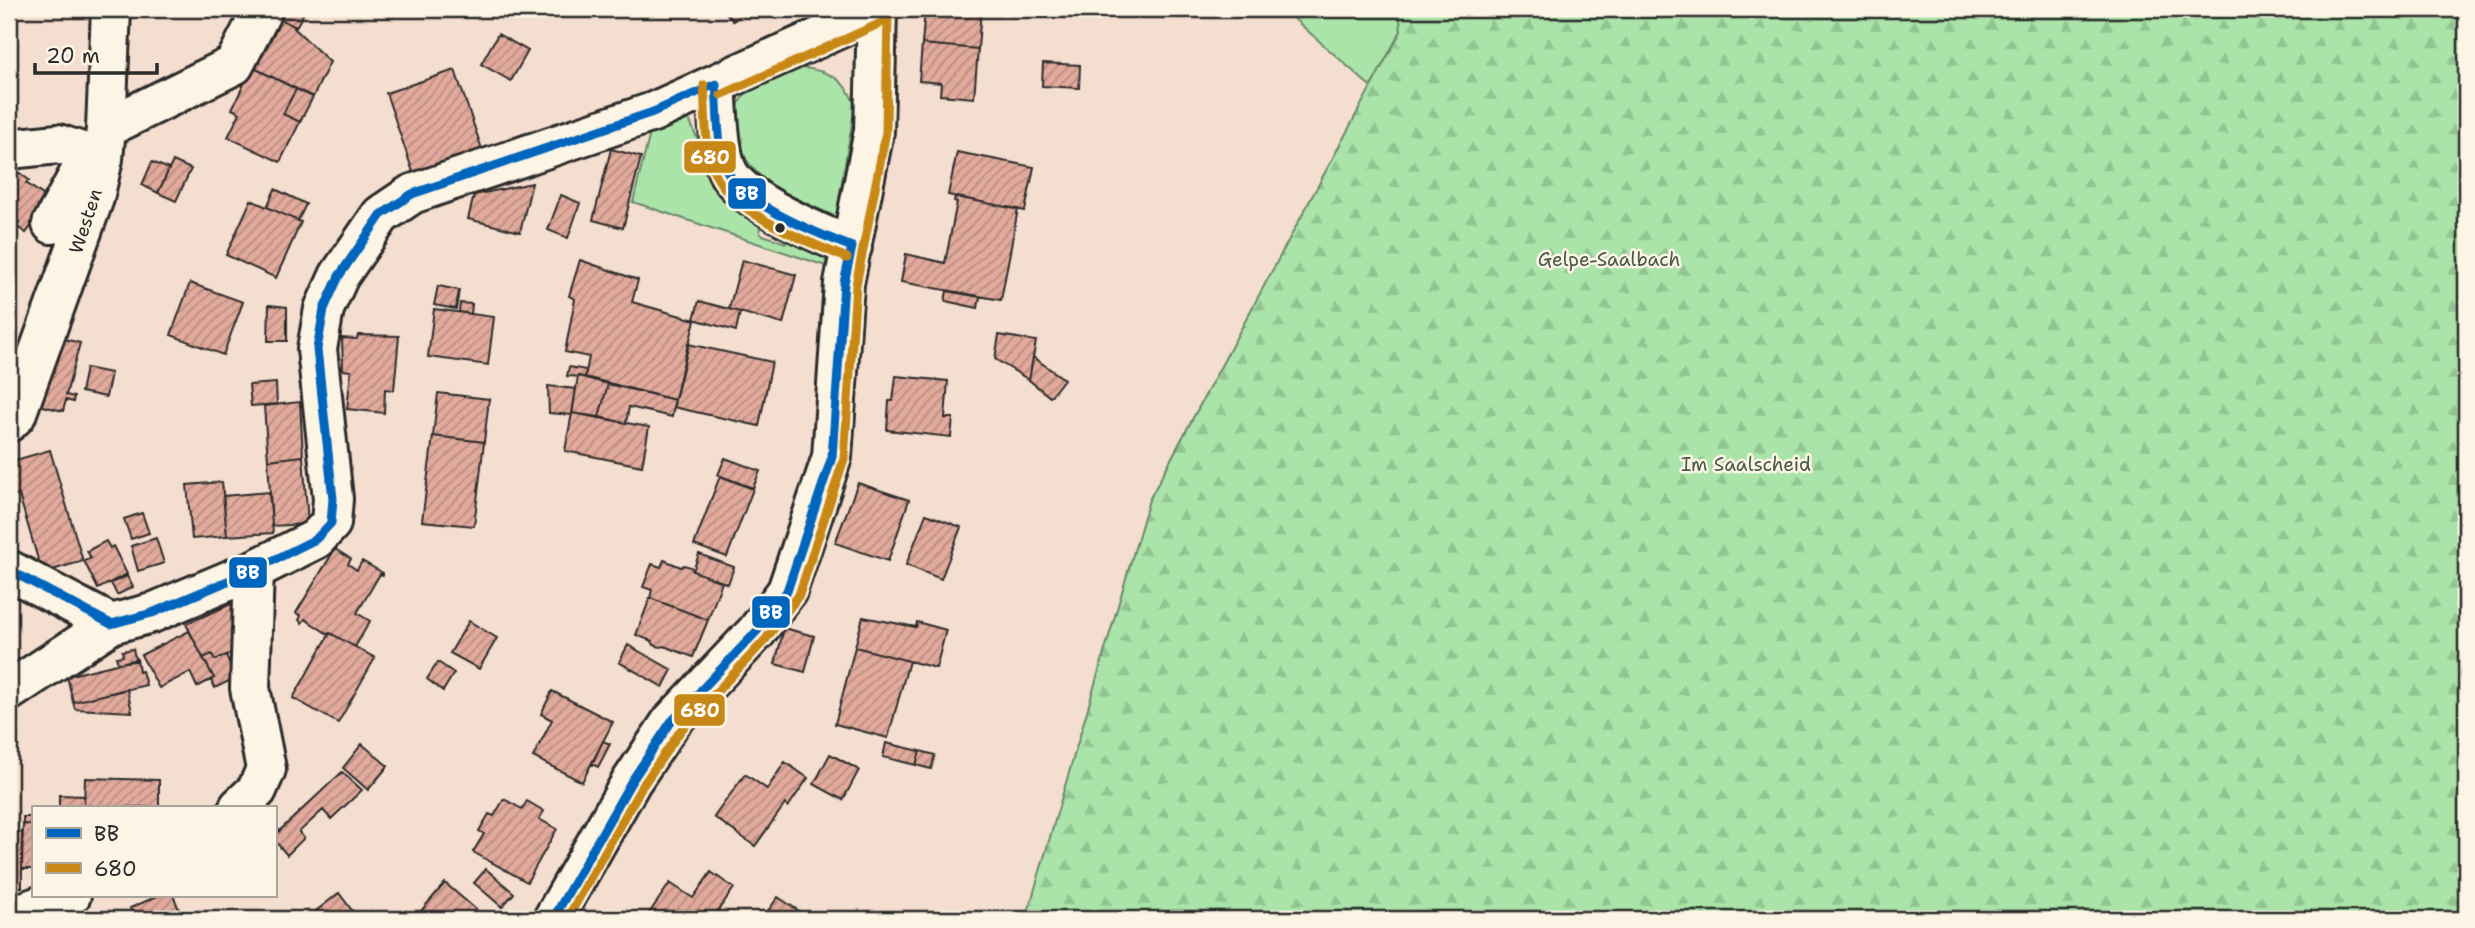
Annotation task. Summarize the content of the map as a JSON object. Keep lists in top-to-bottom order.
{
  "streets": {
    "street": ["Westen"]
  },
  "parks": ["Gelpe-Saalbach", "Im Saalscheid"],
  "lines": ["transit line 680", "transit line BB"],
  "legend": ["BB", "680"],
  "scale_bar": "20 m"
}
